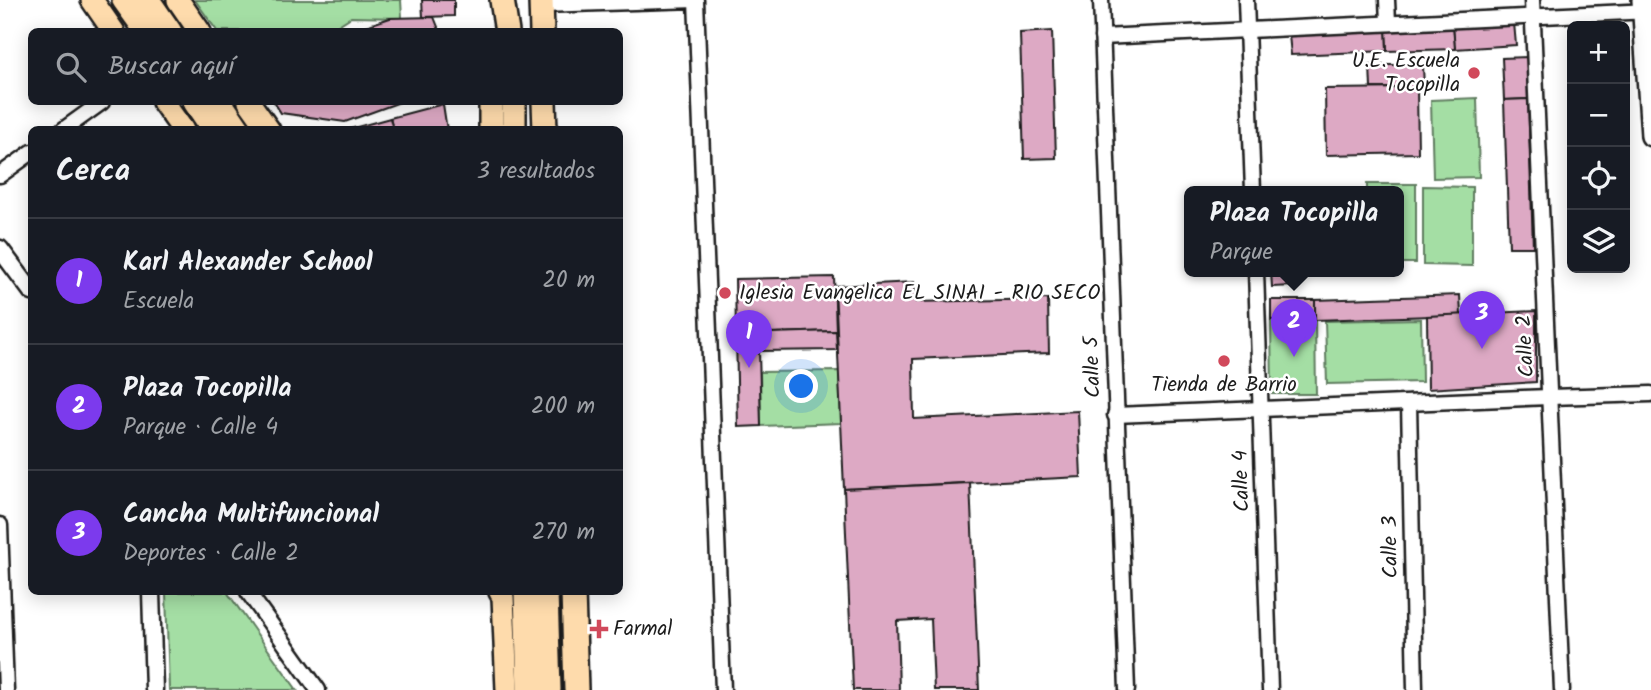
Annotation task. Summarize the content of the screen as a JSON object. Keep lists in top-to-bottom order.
{
  "streets": {
    "street": [
      "Calle 2",
      "Calle 5",
      "Calle 4",
      "Calle 3"
    ]
  },
  "places": {
    "other": ["U.E. Escuela Tocopilla", "Iglesia Evangelica EL SINAI - RIO SECO", "Tienda de Barrio"],
    "health": ["Farmal"]
  },
  "page": {
    "map_buttons": ["+", "−"],
    "search": "Buscar aquí",
    "heading": ["Cerca", "3 resultados"],
    "popup": ["Plaza Tocopilla", "Parque"],
    "list": [
      {
        "mark": "1",
        "name": "Karl Alexander School",
        "note": "Escuela",
        "value": "20 m"
      },
      {
        "mark": "2",
        "name": "Plaza Tocopilla",
        "note": "Parque · Calle 4",
        "value": "200 m"
      },
      {
        "mark": "3",
        "name": "Cancha Multifuncional",
        "note": "Deportes · Calle 2",
        "value": "270 m"
      }
    ],
    "pins": ["3", "2", "1"]
  }
}
